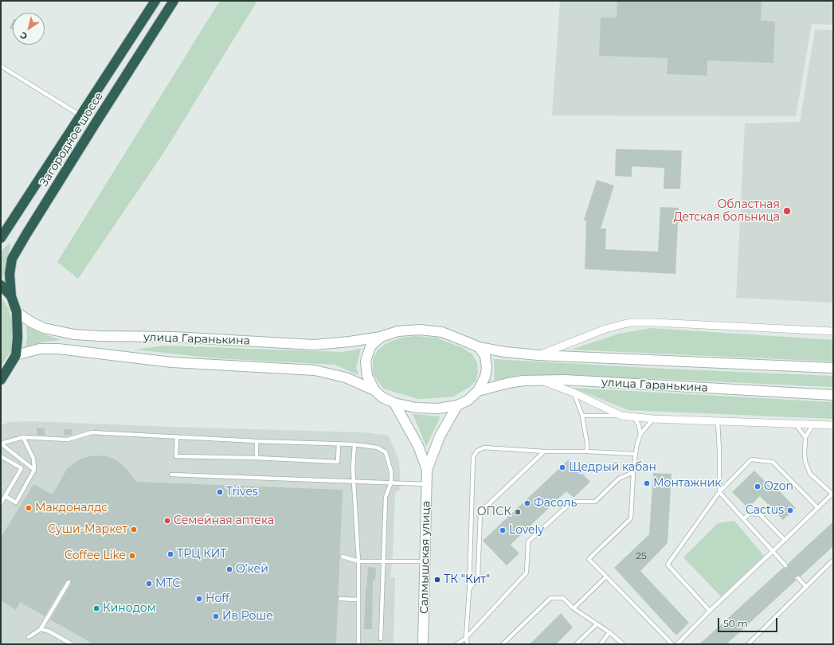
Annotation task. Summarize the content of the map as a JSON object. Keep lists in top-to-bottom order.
{
  "streets": {
    "highway": ["Загородное шоссе"],
    "main road": ["улица Гаранькина", "Салмышская улица"]
  },
  "crossings": [
    ["Загородное шоссе", "улица Гаранькина"],
    ["улица Гаранькина", "Салмышская улица"]
  ],
  "places": [
    "Областная Детская больница",
    "Щедрый кабан",
    "Монтажник",
    "Ozon",
    "Trives",
    "Фасоль",
    "Макдоналдс",
    "Cactus",
    "ОПСК",
    "Семейная аптека",
    "Суши-Маркет",
    "Lovely",
    "ТРЦ КИТ",
    "Coffee Like",
    "О’кей",
    "ТК \"Кит\"",
    "МТС",
    "Hoff",
    "Кинодом",
    "Ив Роше"
  ],
  "house_numbers": ["25"],
  "scale_bar": "50 m",
  "north": "bottom left"
}
